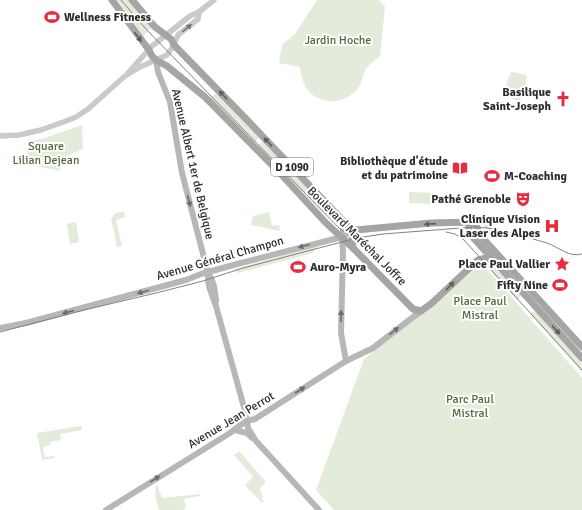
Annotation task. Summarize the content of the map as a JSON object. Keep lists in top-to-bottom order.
{
  "streets": {
    "main road": [
      "Avenue Albert 1er de Belgique",
      "D 1090",
      "Boulevard Maréchal Joffre",
      "Avenue Général Champon",
      "Avenue Jean Perrot"
    ]
  },
  "crossings": [
    ["Avenue Albert 1er de Belgique", "D 1090"],
    ["Avenue Albert 1er de Belgique", "Boulevard Maréchal Joffre"],
    ["Avenue Albert 1er de Belgique", "Avenue Général Champon"],
    ["Avenue Albert 1er de Belgique", "Avenue Jean Perrot"],
    ["D 1090", "Boulevard Maréchal Joffre"],
    ["D 1090", "Avenue Général Champon"],
    ["Boulevard Maréchal Joffre", "Avenue Général Champon"]
  ],
  "one_way": ["Avenue Albert 1er de Belgique", "Avenue Général Champon", "Avenue Jean Perrot"],
  "parks": [
    "Jardin Hoche",
    "Square Lilian Dejean",
    "Place Paul Mistral",
    "Parc Paul Mistral"
  ],
  "places": {
    "sports": [
      "Wellness Fitness",
      "M-Coaching",
      "Auro-Myra",
      "Fifty Nine"
    ],
    "church": ["Basilique Saint-Joseph"],
    "library": ["Bibliothèque d'étude et du patrimoine"],
    "theatre": ["Pathé Grenoble"],
    "hospital": ["Clinique Vision Laser des Alpes"],
    "place": ["Place Paul Vallier"]
  }
}
